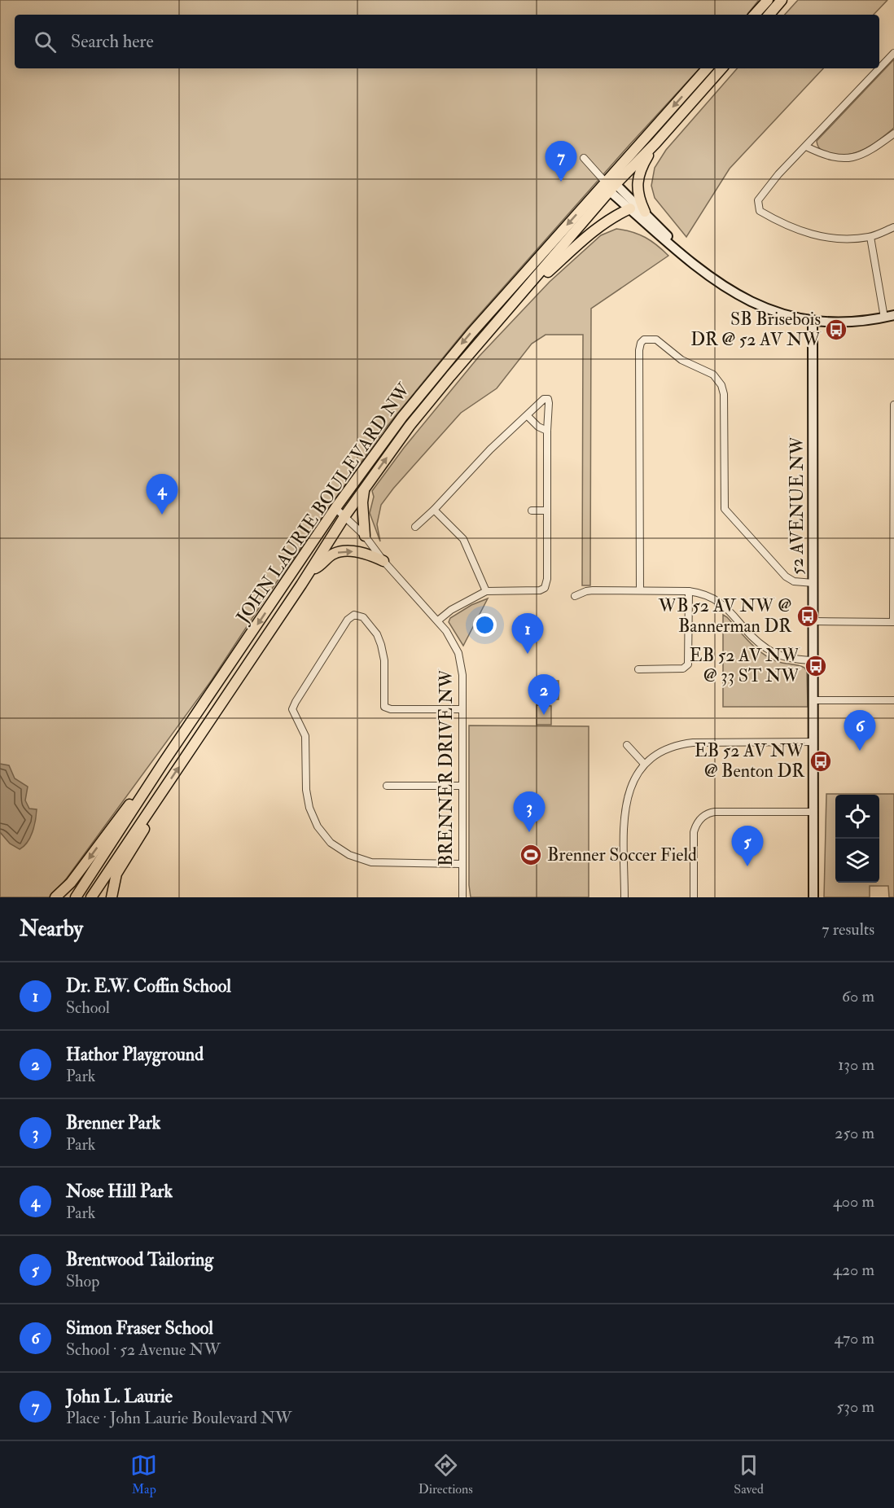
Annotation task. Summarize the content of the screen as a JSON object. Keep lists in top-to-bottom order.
{
  "streets": {
    "main road": ["JOHN LAURIE BOULEVARD NW"],
    "street": ["52 AVENUE NW", "BRENNER DRIVE NW"]
  },
  "crossings": [
    ["JOHN LAURIE BOULEVARD NW", "BRENNER DRIVE NW"]
  ],
  "places": {
    "bus stop": [
      "SB Brisebois DR @ 52 AV NW",
      "WB 52 AV NW @ Bannerman DR",
      "EB 52 AV NW @ 33 ST NW",
      "EB 52 AV NW @ Benton DR"
    ],
    "sports": ["Brenner Soccer Field"]
  },
  "page": {
    "search": "Search here",
    "pins": [
      "7",
      "4",
      "1",
      "2",
      "6",
      "3",
      "5"
    ],
    "heading": ["Nearby", "7 results"],
    "list": [
      {
        "mark": "1",
        "name": "Dr. E.W. Coffin School",
        "note": "School",
        "value": "60 m"
      },
      {
        "mark": "2",
        "name": "Hathor Playground",
        "note": "Park",
        "value": "130 m"
      },
      {
        "mark": "3",
        "name": "Brenner Park",
        "note": "Park",
        "value": "250 m"
      },
      {
        "mark": "4",
        "name": "Nose Hill Park",
        "note": "Park",
        "value": "400 m"
      },
      {
        "mark": "5",
        "name": "Brentwood Tailoring",
        "note": "Shop",
        "value": "420 m"
      },
      {
        "mark": "6",
        "name": "Simon Fraser School",
        "note": "School · 52 Avenue NW",
        "value": "470 m"
      },
      {
        "mark": "7",
        "name": "John L. Laurie",
        "note": "Place · John Laurie Boulevard NW",
        "value": "530 m"
      }
    ],
    "nav": ["Map", "Directions", "Saved"]
  }
}
